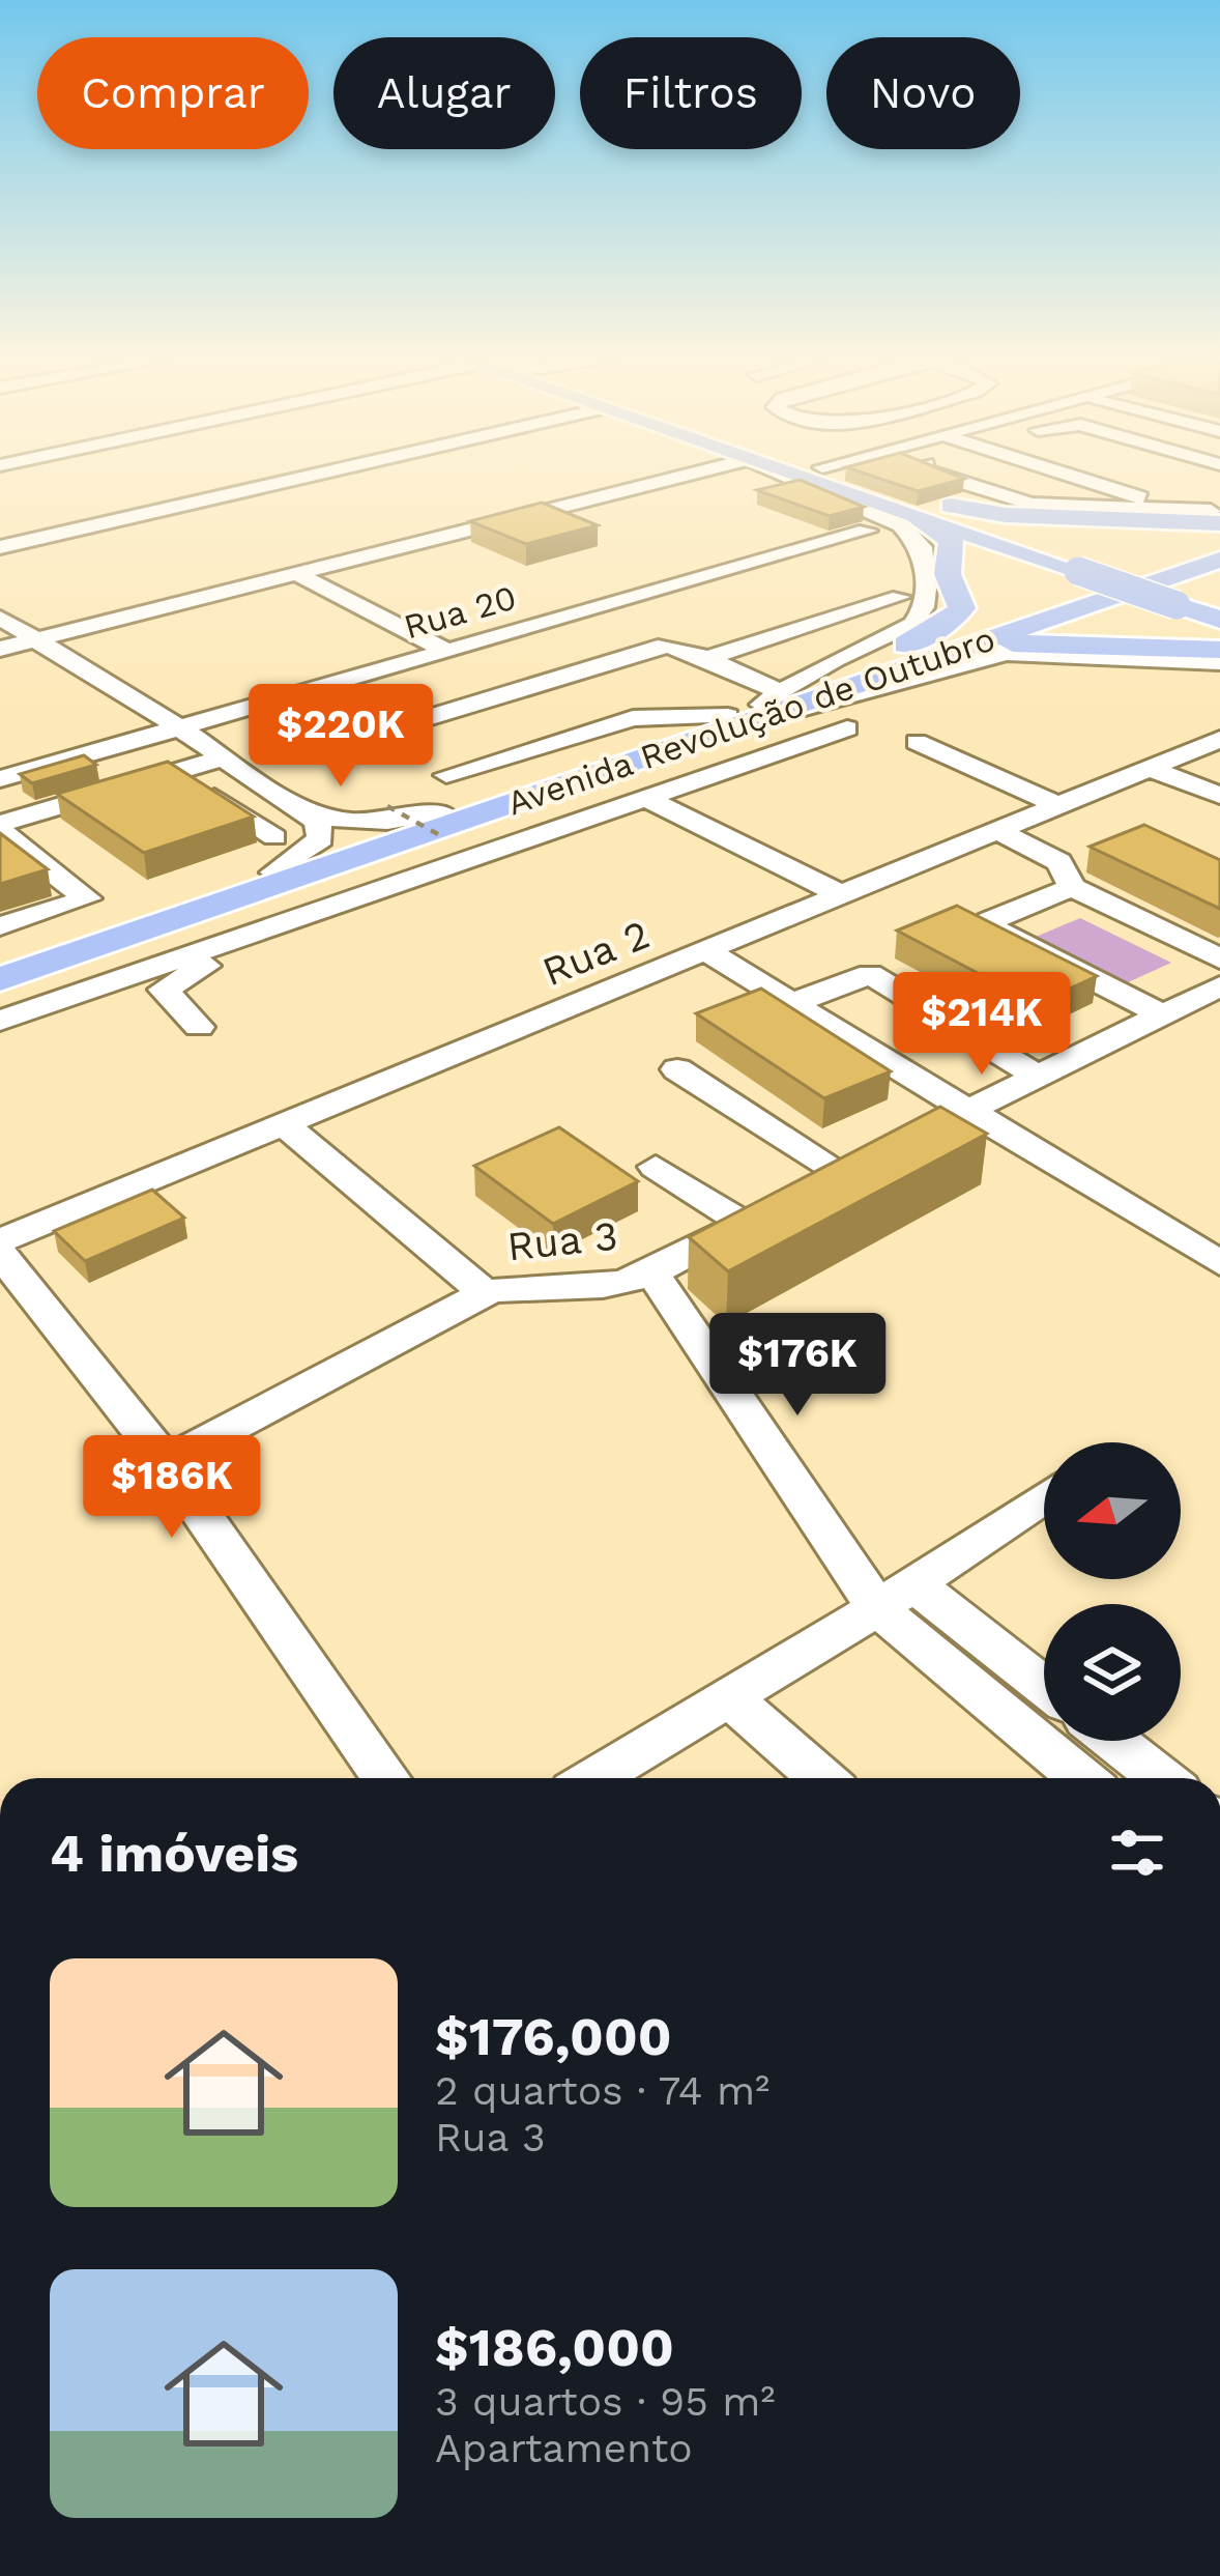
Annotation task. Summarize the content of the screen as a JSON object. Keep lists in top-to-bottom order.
{
  "streets": {
    "main road": ["Avenida Revolução de Outubro"],
    "street": ["Rua 20", "Rua 2", "Rua 3"]
  },
  "crossings": [
    ["Rua 2", "Rua 3"]
  ],
  "north": "left",
  "page": {
    "chip": [
      "Comprar",
      "Alugar",
      "Filtros",
      "Novo"
    ],
    "price": [
      "$220K",
      "$214K",
      "$176K",
      "$186K"
    ],
    "heading": "4 imóveis",
    "list": [
      {
        "name": "$176,000",
        "note": "2 quartos · 74 m² · Rua 3"
      },
      {
        "name": "$186,000",
        "note": "3 quartos · 95 m² · Apartamento"
      }
    ]
  }
}
